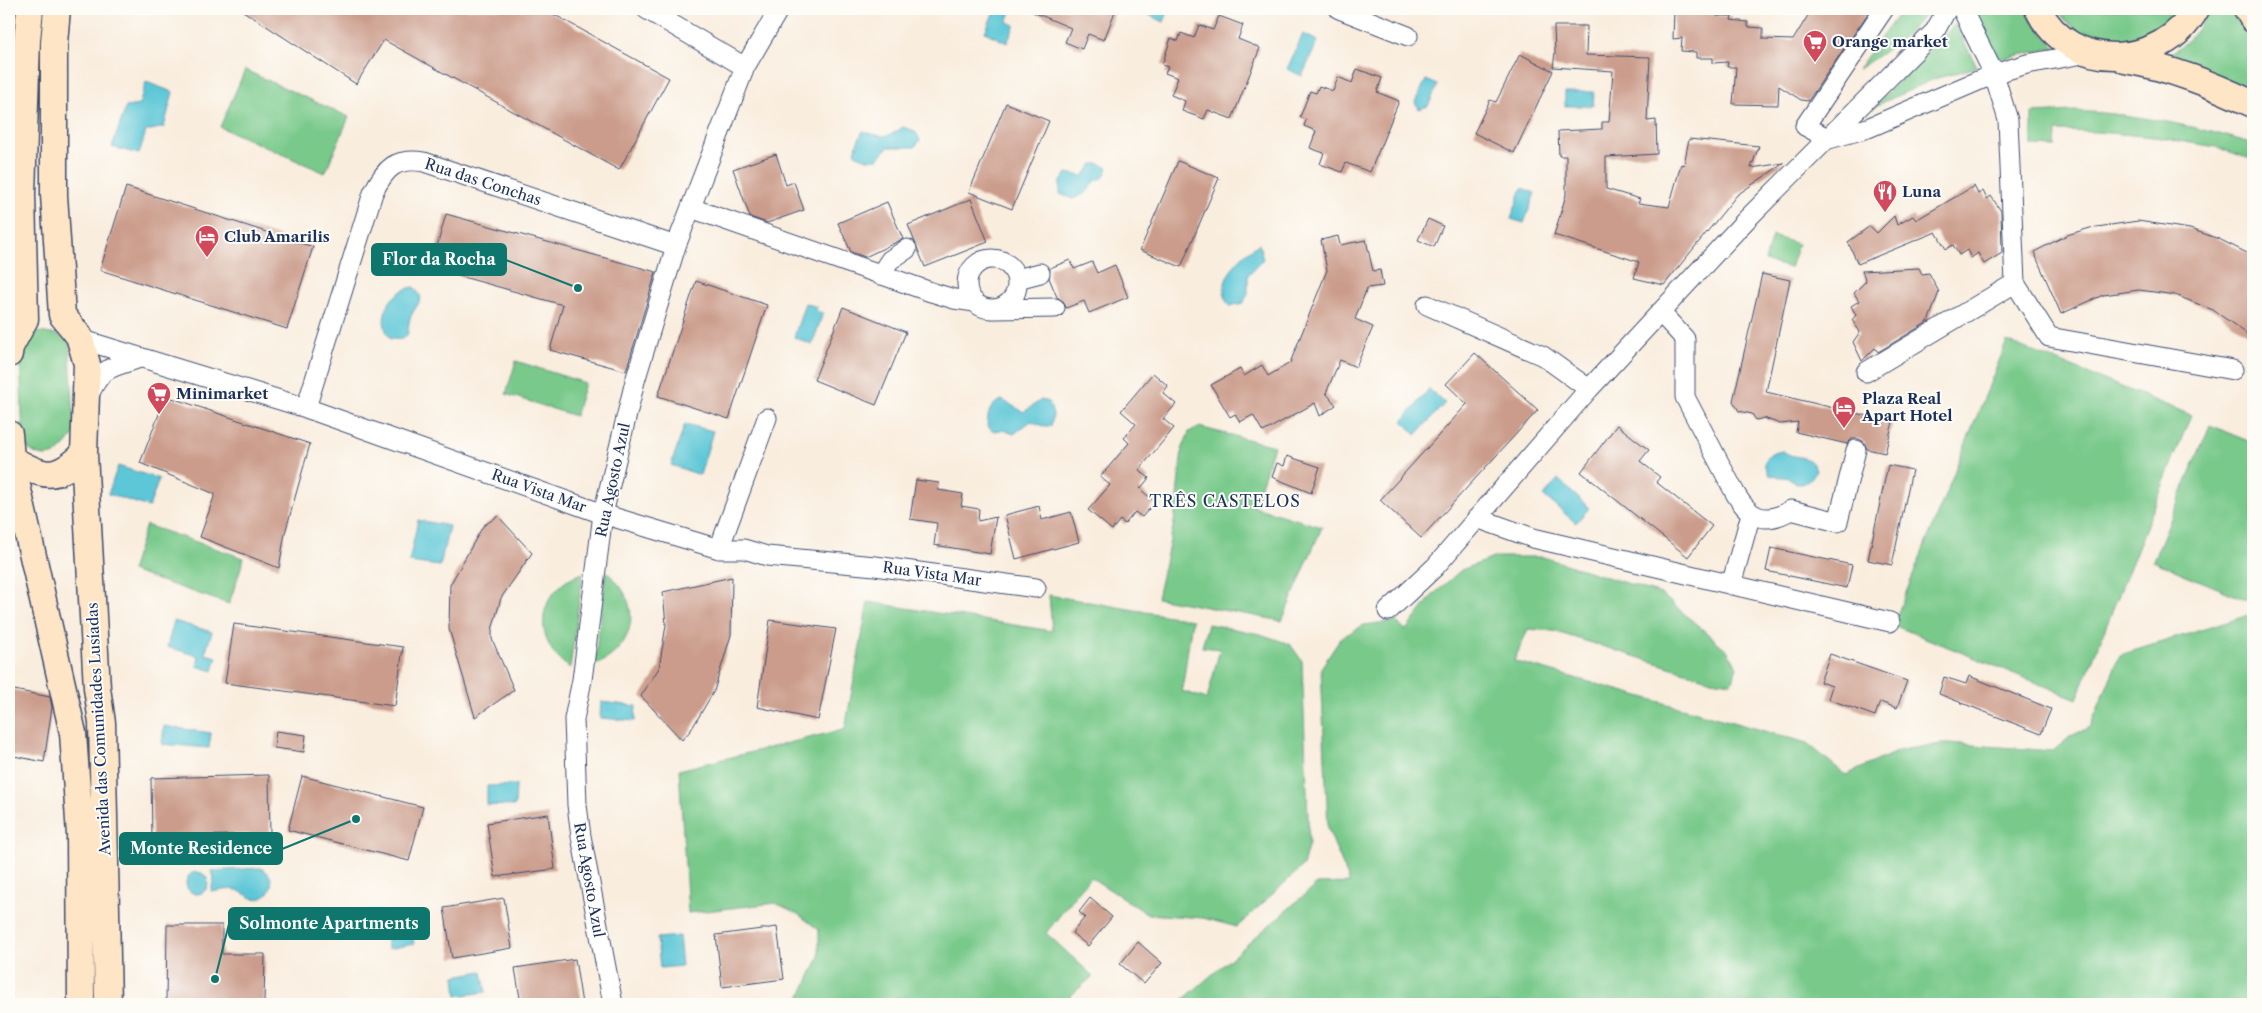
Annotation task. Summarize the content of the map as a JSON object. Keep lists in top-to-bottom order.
{
  "streets": {
    "main road": ["Avenida das Comunidades Lusíadas"],
    "street": ["Rua das Conchas", "Rua Agosto Azul", "Rua Vista Mar"]
  },
  "crossings": [
    ["Rua das Conchas", "Rua Agosto Azul"],
    ["Rua das Conchas", "Rua Vista Mar"],
    ["Rua Agosto Azul", "Rua Vista Mar"],
    ["Rua Vista Mar", "Avenida das Comunidades Lusíadas"]
  ],
  "districts": ["TRÊS CASTELOS"],
  "places": {
    "supermarket": ["Orange market", "Minimarket"],
    "restaurant": ["Luna"],
    "hotel": ["Club Amarilis", "Plaza Real Apart Hotel"],
    "other": ["Flor da Rocha", "Monte Residence", "Solmonte Apartments"]
  }
}
